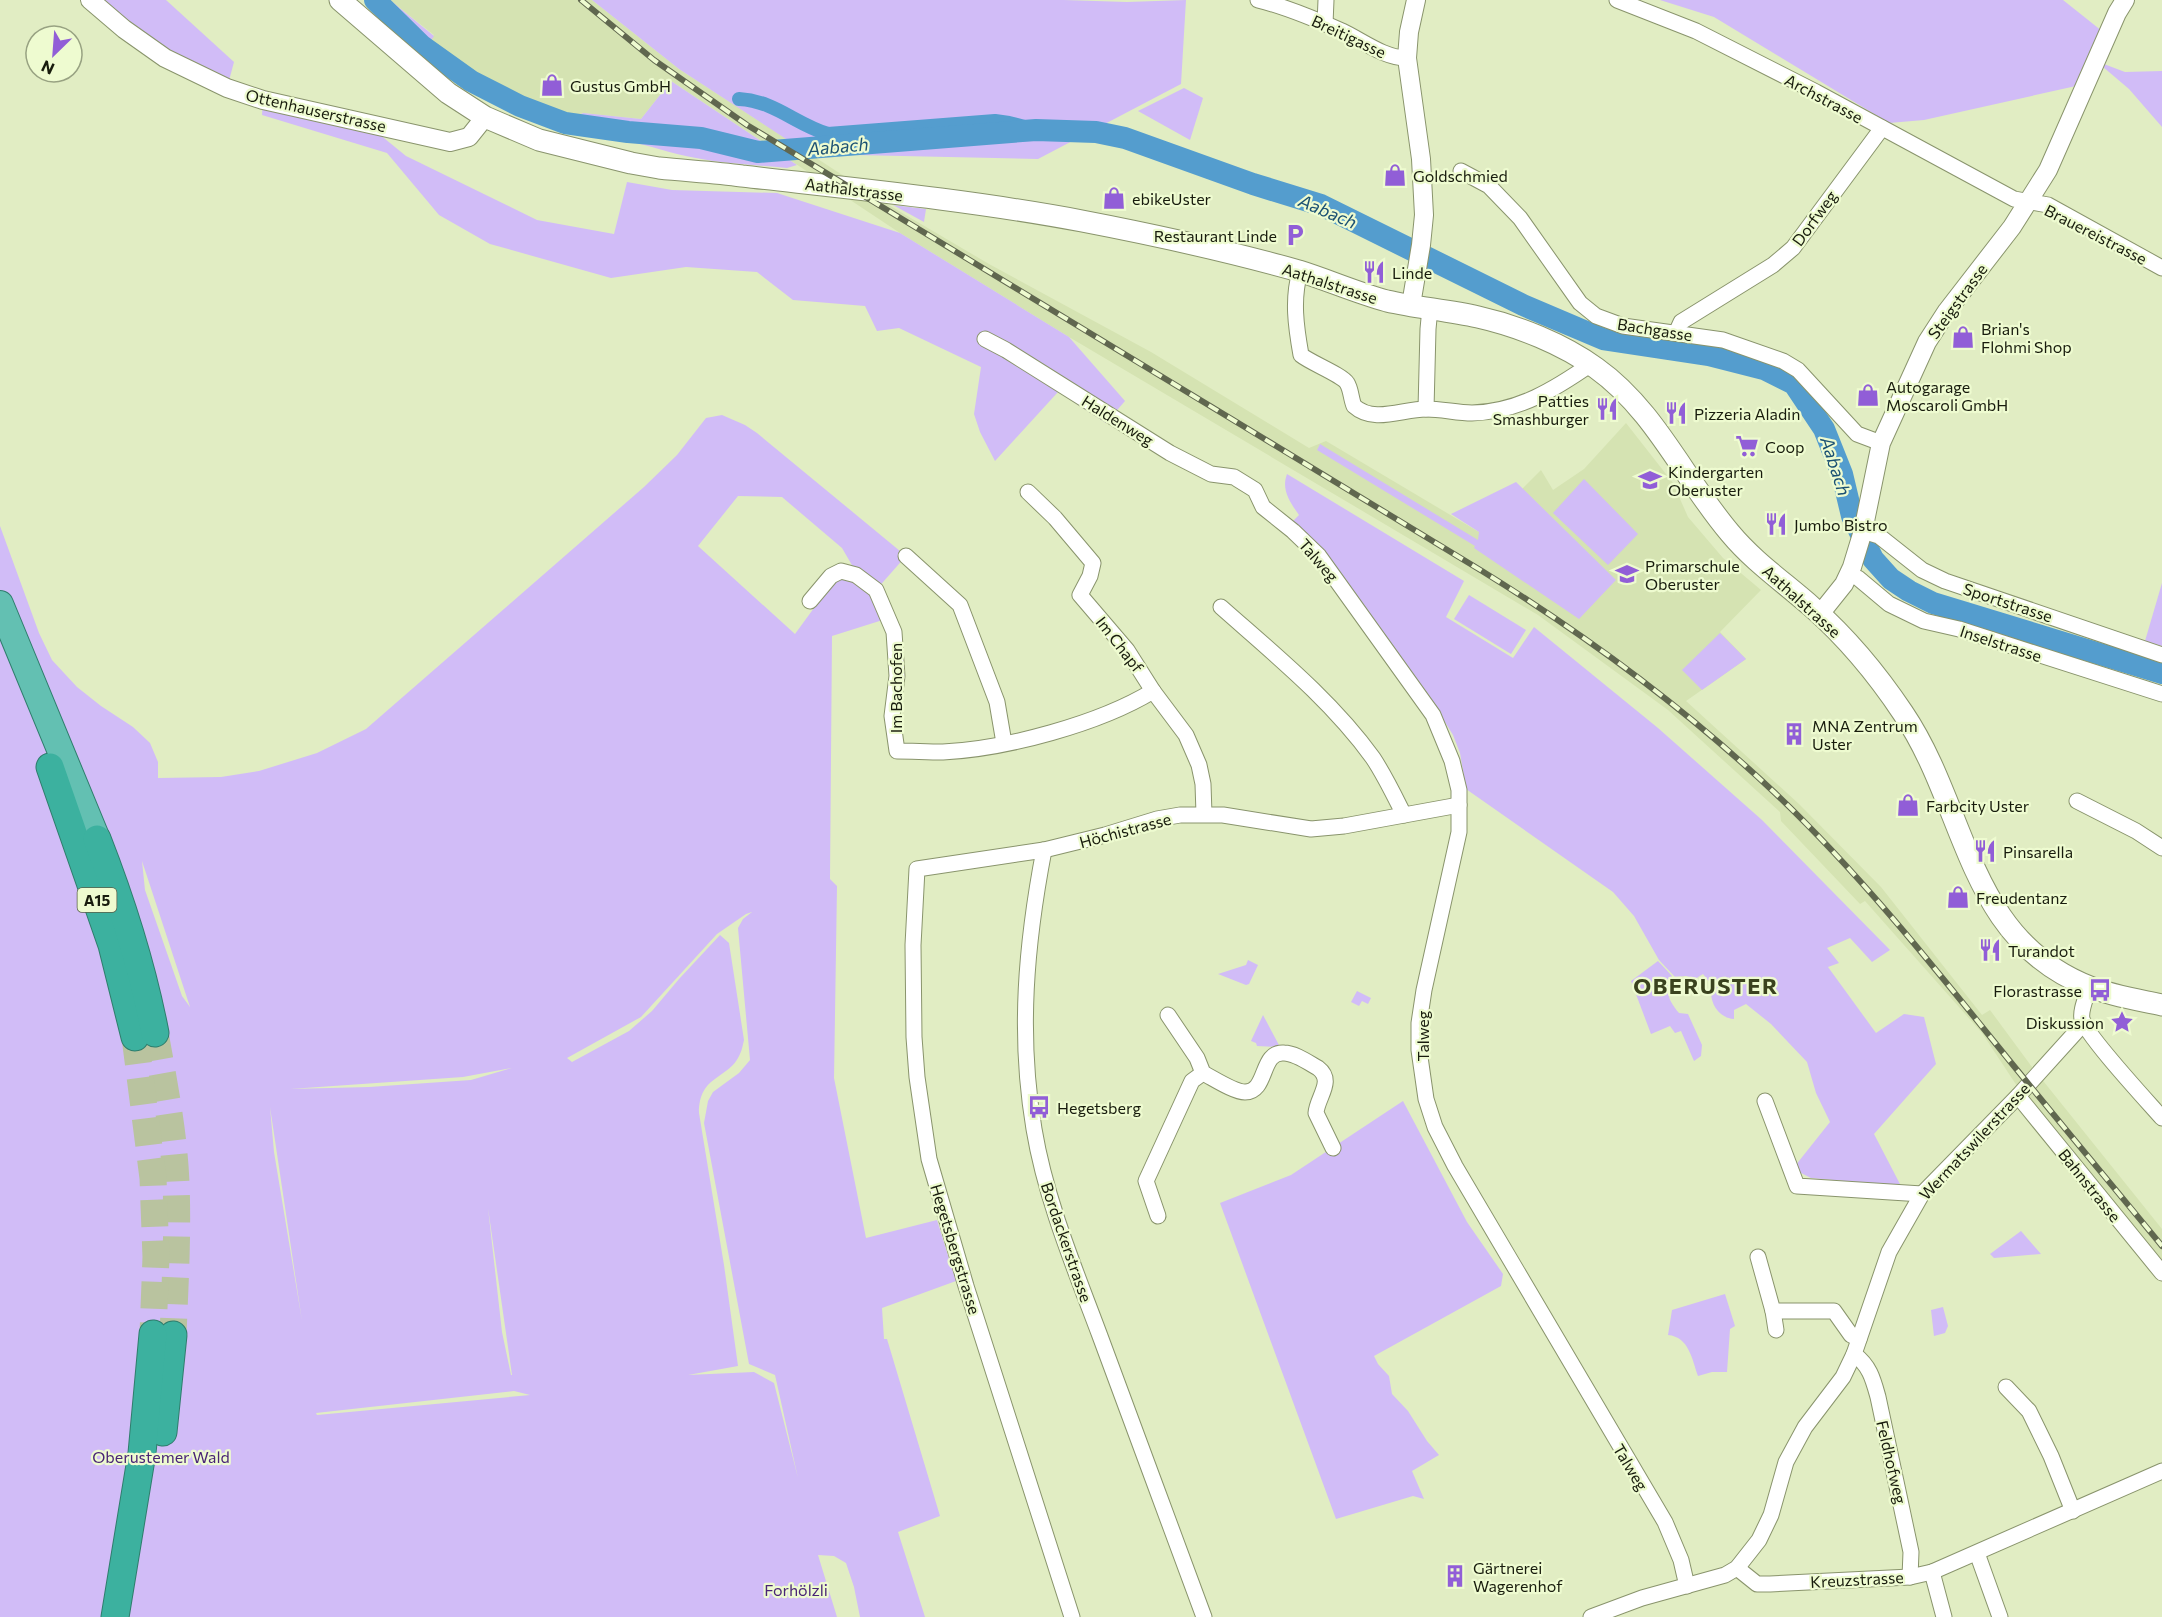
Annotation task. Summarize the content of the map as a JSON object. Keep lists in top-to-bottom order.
{
  "streets": {
    "highway": ["A15"],
    "main road": ["Aathalstrasse"],
    "street": [
      "Breitigasse",
      "Archstrasse",
      "Ottenhauserstrasse",
      "Dorfweg",
      "Brauereistrasse",
      "Steigstrasse",
      "Bachgasse",
      "Haldenweg",
      "Talweg",
      "Sportstrasse",
      "Inselstrasse",
      "Im Chapf",
      "Im Bachofen",
      "Höchistrasse",
      "Wermatswilerstrasse",
      "Bahnstrasse",
      "Bordackerstrasse",
      "Hegetsbergstrasse",
      "Feldhofweg",
      "Kreuzstrasse"
    ]
  },
  "crossings": [
    ["Archstrasse", "Dorfweg"],
    ["Archstrasse", "Brauereistrasse"],
    ["Archstrasse", "Steigstrasse"],
    ["Ottenhauserstrasse", "Aathalstrasse"],
    ["Aathalstrasse", "Steigstrasse"],
    ["Dorfweg", "Bachgasse"],
    ["Brauereistrasse", "Steigstrasse"],
    ["Steigstrasse", "Bachgasse"],
    ["Steigstrasse", "Sportstrasse"],
    ["Steigstrasse", "Inselstrasse"],
    ["Haldenweg", "Talweg"],
    ["Talweg", "Höchistrasse"],
    ["Talweg", "Wermatswilerstrasse"],
    ["Im Chapf", "Im Bachofen"],
    ["Im Chapf", "Höchistrasse"],
    ["Höchistrasse", "Bordackerstrasse"],
    ["Höchistrasse", "Hegetsbergstrasse"],
    ["Wermatswilerstrasse", "Bahnstrasse"],
    ["Wermatswilerstrasse", "Feldhofweg"],
    ["Wermatswilerstrasse", "Kreuzstrasse"],
    ["Feldhofweg", "Kreuzstrasse"]
  ],
  "districts": ["OBERUSTER"],
  "water": ["Aabach"],
  "parks": ["Oberustemer Wald", "Forhölzli"],
  "places": {
    "shop": [
      "Gustus GmbH",
      "Goldschmied",
      "ebikeUster",
      "Brian's Flohmi Shop",
      "Autogarage Moscaroli GmbH",
      "Farbcity Uster",
      "Freudentanz"
    ],
    "parking": ["Restaurant Linde"],
    "restaurant": [
      "Linde",
      "Patties Smashburger",
      "Pizzeria Aladin",
      "Jumbo Bistro",
      "Pinsarella",
      "Turandot"
    ],
    "supermarket": ["Coop"],
    "school or university": ["Kindergarten Oberuster", "Primarschule Oberuster"],
    "building": ["MNA Zentrum Uster", "Gärtnerei Wagerenhof"],
    "bus stop": ["Florastrasse", "Hegetsberg"],
    "place": ["Diskussion"]
  },
  "north": "bottom left"
}
